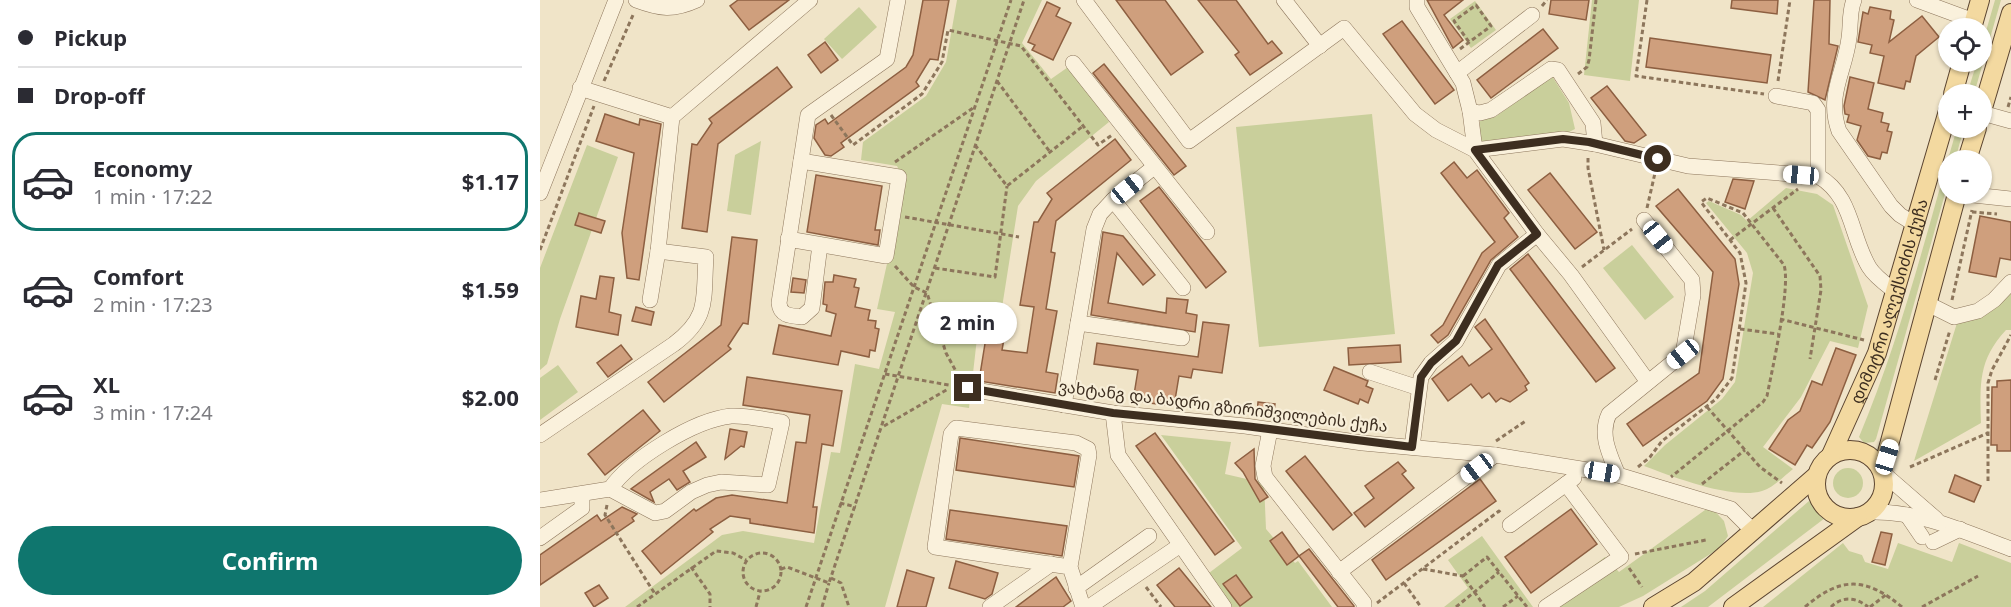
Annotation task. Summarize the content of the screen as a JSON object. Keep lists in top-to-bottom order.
{
  "streets": {
    "main road": ["დიმიტრი ალექსიძის ქუჩა"],
    "street": ["ვახტანგ და ბადრი გზირიშვილების ქუჩა"]
  },
  "page": {
    "banner": ["Pickup", "Drop-off"],
    "map_buttons": ["+", "−"],
    "list": [
      {
        "name": "Economy",
        "note": "1 min · 17:22",
        "value": "$1.17"
      },
      {
        "name": "Comfort",
        "note": "2 min · 17:23",
        "value": "$1.59"
      },
      {
        "name": "XL",
        "note": "3 min · 17:24",
        "value": "$2.00"
      }
    ],
    "bubble": "2 min",
    "buttons": "Confirm"
  }
}
